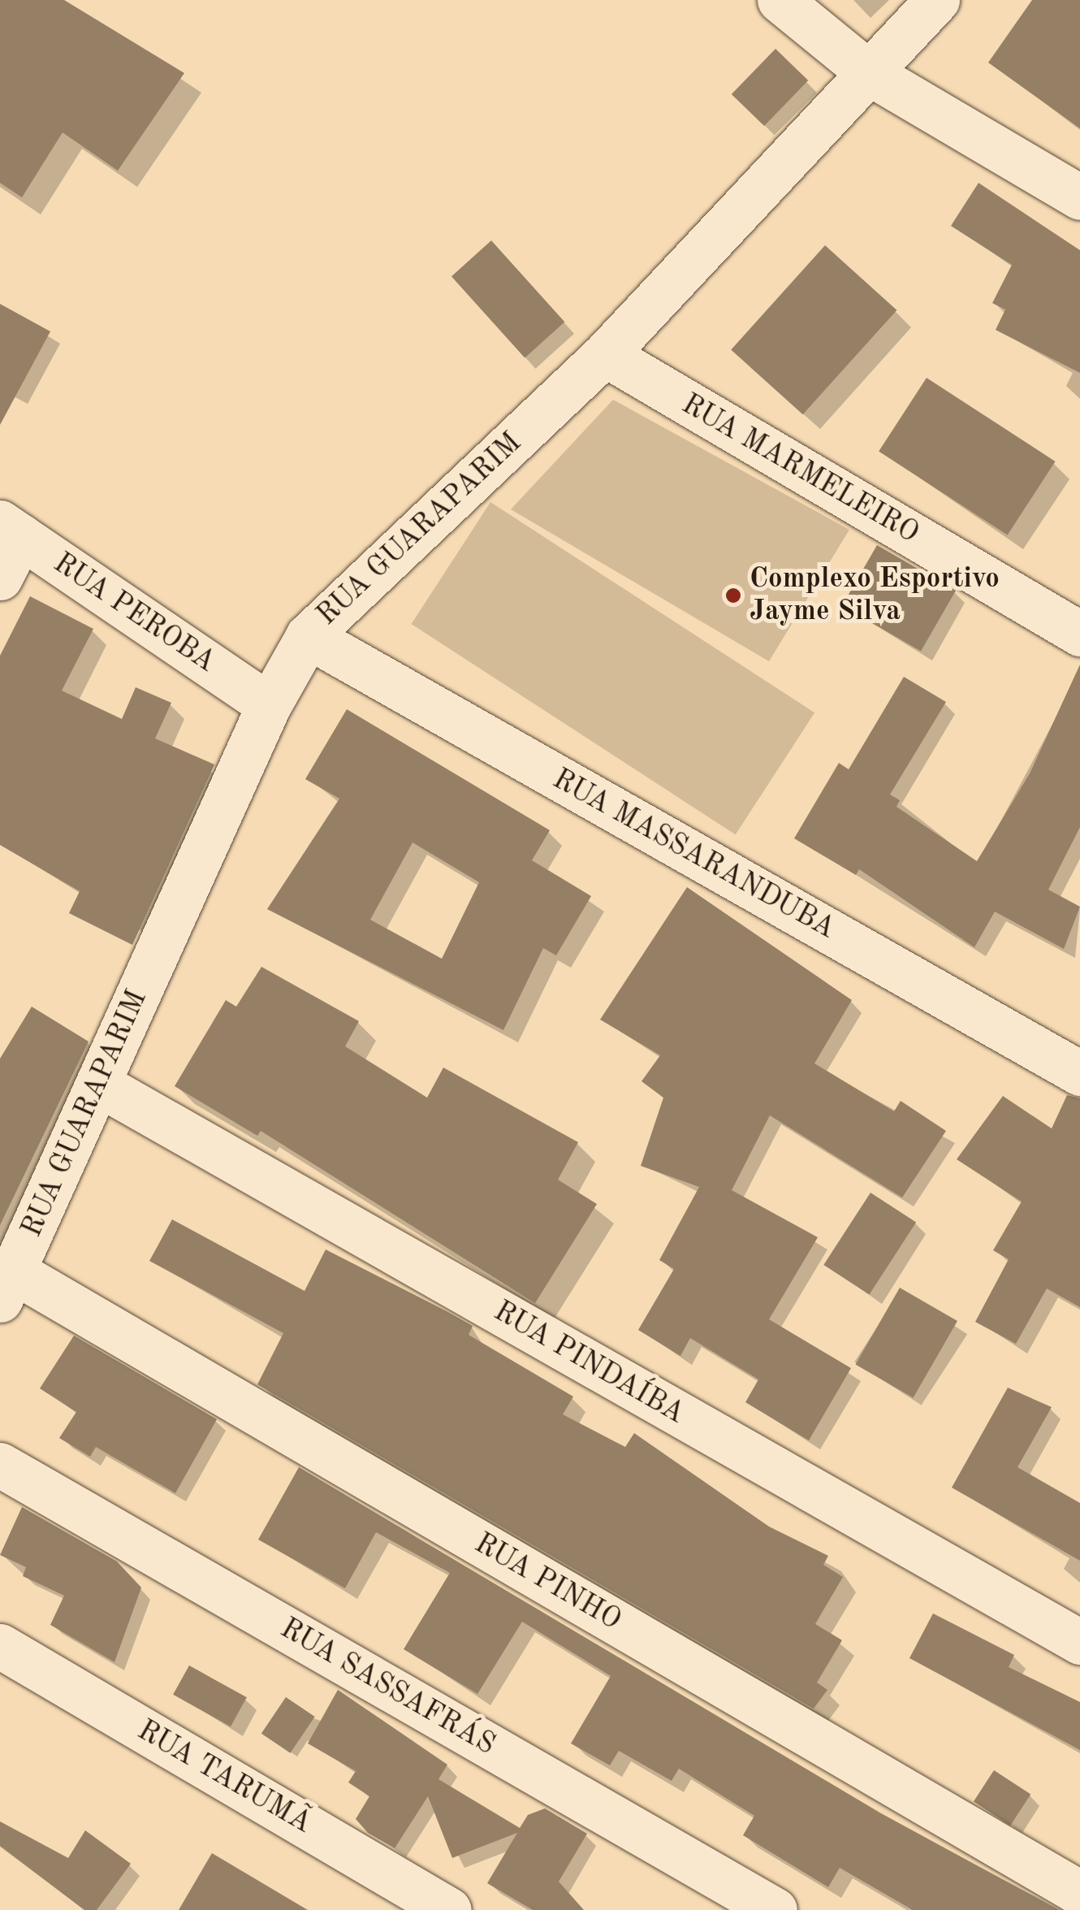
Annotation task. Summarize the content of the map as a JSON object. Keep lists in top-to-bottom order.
{
  "streets": {
    "street": [
      "RUA MARMELEIRO",
      "RUA GUARAPARIM",
      "RUA PEROBA",
      "RUA MASSARANDUBA",
      "RUA PINDAÍBA",
      "RUA PINHO",
      "RUA SASSAFRÁS",
      "RUA TARUMÃ"
    ]
  },
  "crossings": [
    ["RUA MARMELEIRO", "RUA GUARAPARIM"],
    ["RUA GUARAPARIM", "RUA PEROBA"],
    ["RUA GUARAPARIM", "RUA MASSARANDUBA"],
    ["RUA GUARAPARIM", "RUA PINDAÍBA"],
    ["RUA GUARAPARIM", "RUA PINHO"]
  ],
  "places": ["Complexo Esportivo Jayme Silva"]
}
